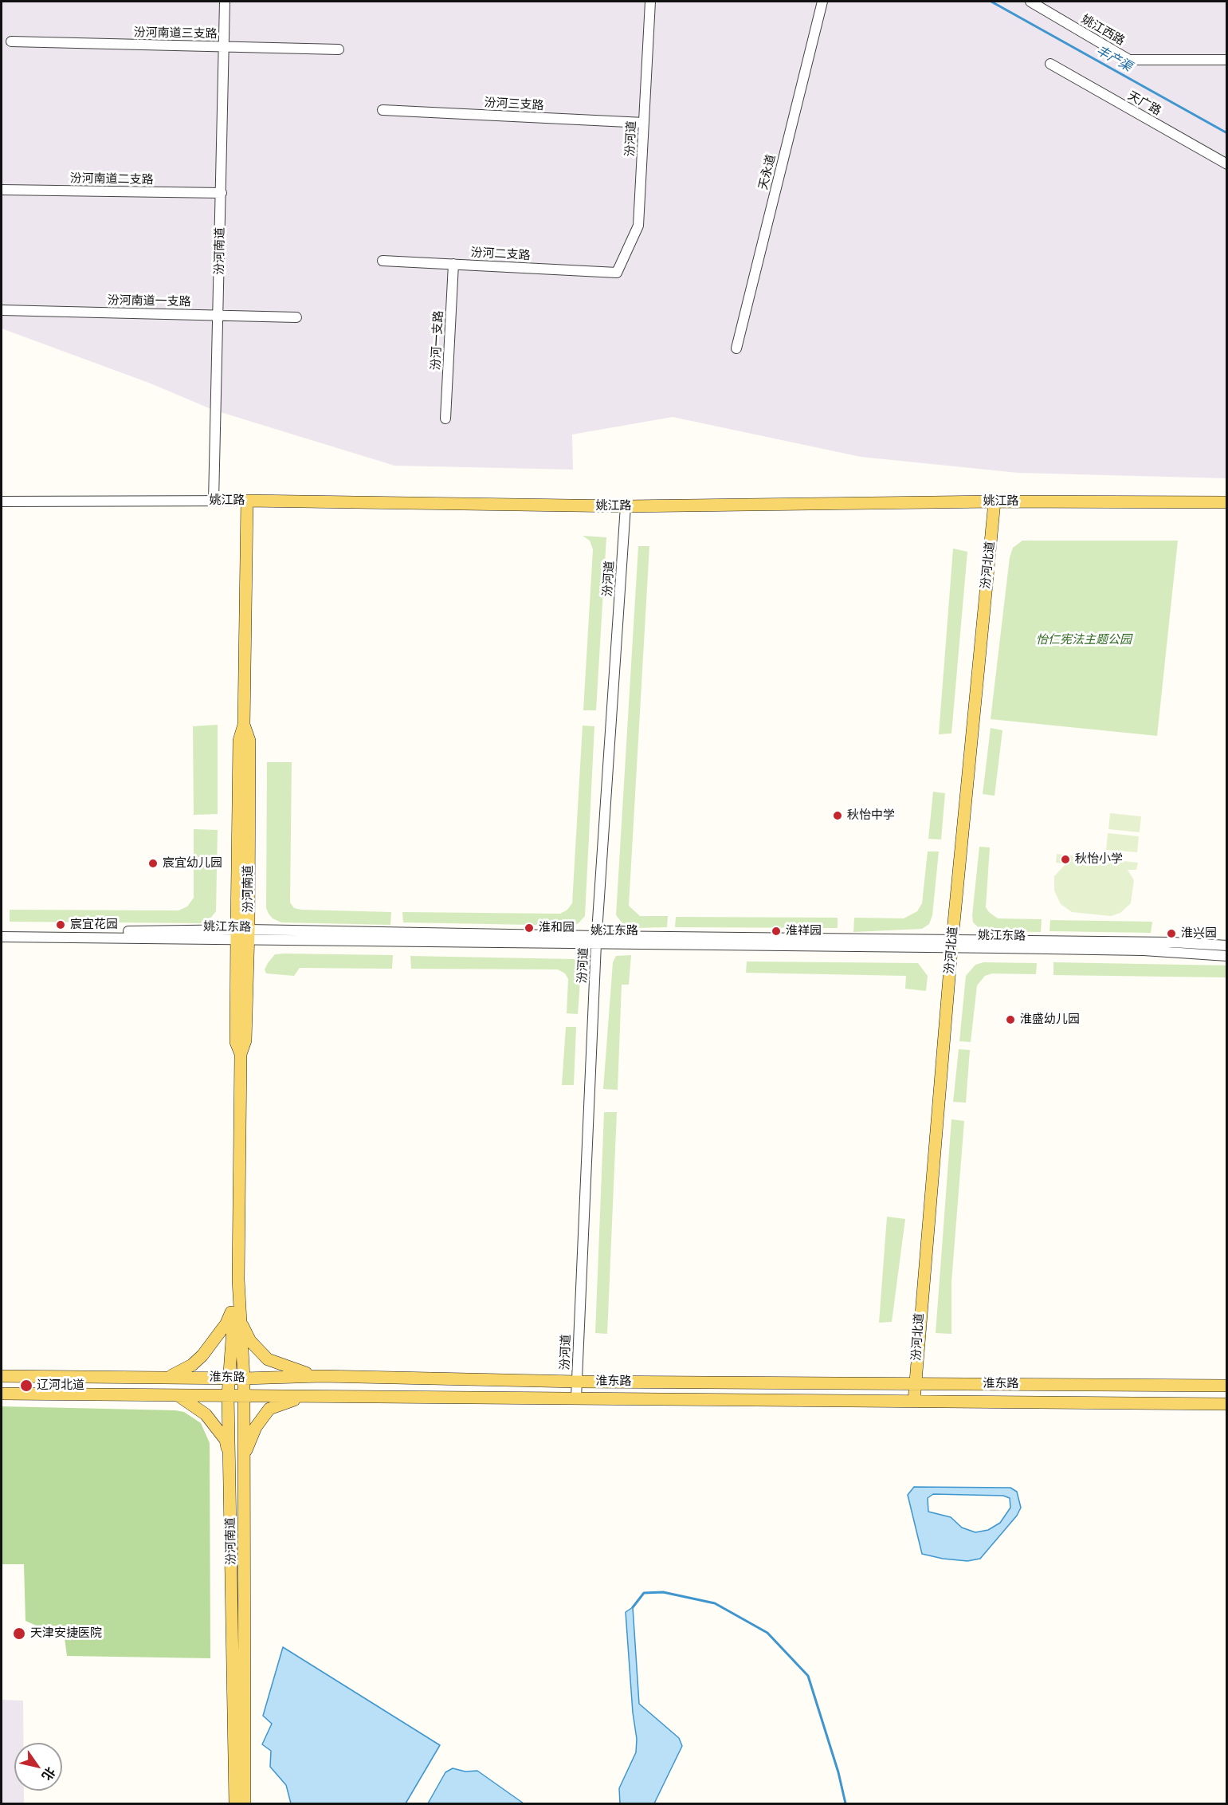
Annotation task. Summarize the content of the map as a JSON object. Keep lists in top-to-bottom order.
{
  "streets": {
    "main road": [
      "汾河南道",
      "姚江路",
      "汾河北道",
      "淮东路"
    ],
    "street": [
      "姚江西路",
      "汾河南道三支路",
      "天广路",
      "汾河三支路",
      "汾河道",
      "天永道",
      "汾河南道二支路",
      "汾河二支路",
      "汾河南道一支路",
      "汾河一支路",
      "姚江东路"
    ]
  },
  "crossings": [
    ["汾河南道三支路", "汾河南道"],
    ["汾河三支路", "汾河道"],
    ["汾河道", "汾河二支路"],
    ["汾河道", "姚江路"],
    ["汾河道", "姚江东路"],
    ["汾河道", "淮东路"],
    ["汾河南道二支路", "汾河南道"],
    ["汾河南道", "汾河南道一支路"],
    ["汾河南道", "姚江路"],
    ["汾河南道", "姚江东路"],
    ["汾河南道", "淮东路"],
    ["汾河二支路", "汾河一支路"],
    ["姚江路", "汾河北道"],
    ["汾河北道", "姚江东路"],
    ["汾河北道", "淮东路"]
  ],
  "water": ["丰产渠"],
  "parks": ["怡仁宪法主题公园"],
  "places": [
    "秋怡中学",
    "秋怡小学",
    "宸宜幼儿园",
    "宸宜花园",
    "淮和园",
    "淮祥园",
    "淮兴园",
    "淮盛幼儿园",
    "辽河北道",
    "天津安捷医院"
  ],
  "north": "bottom right"
}
